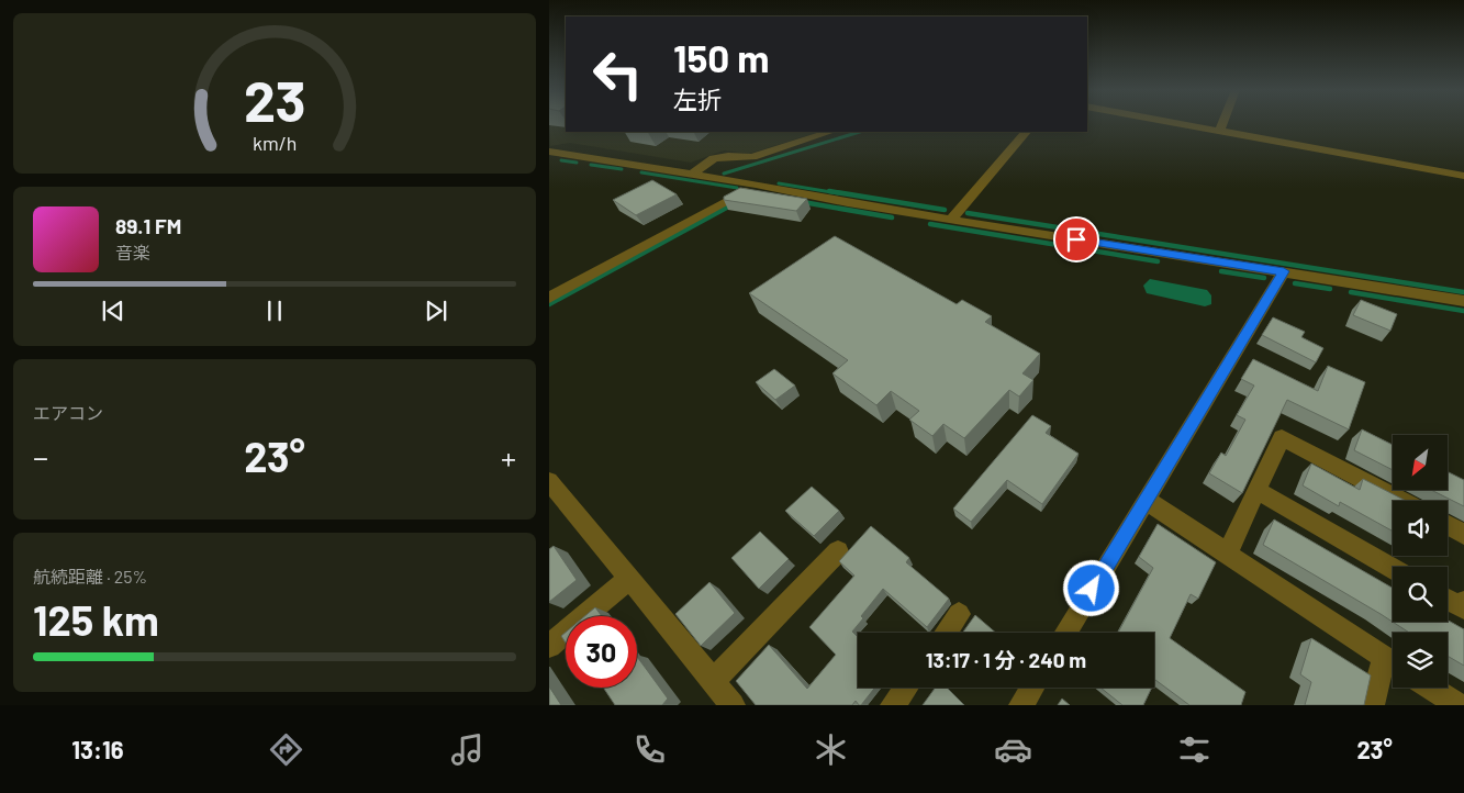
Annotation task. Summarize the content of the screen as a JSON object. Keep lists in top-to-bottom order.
{
  "north": "bottom left",
  "page": {
    "turn": ["150 m", "左折"],
    "song": ["89.1 FM", "音楽"],
    "tile": [
      "エアコン",
      ["航続距離 · 25%", "125 km"]
    ],
    "heat": ["−", "23°", "+"],
    "limit": "30",
    "trip": "13:17 · 1 分 · 240 m",
    "tabs": ["13:16", "23°"],
    "gauge": ["23", "km/h"]
  }
}
